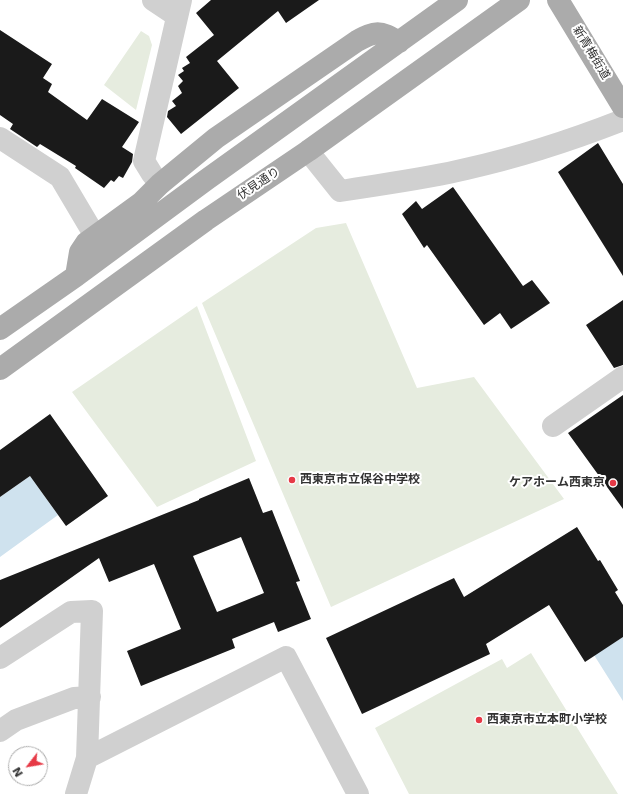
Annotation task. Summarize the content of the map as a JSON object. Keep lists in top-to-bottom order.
{
  "streets": {
    "main road": ["新青梅街道", "伏見通り"]
  },
  "places": ["西東京市立保谷中学校", "ケアホーム西東京", "西東京市立本町小学校"],
  "north": "bottom left"
}
